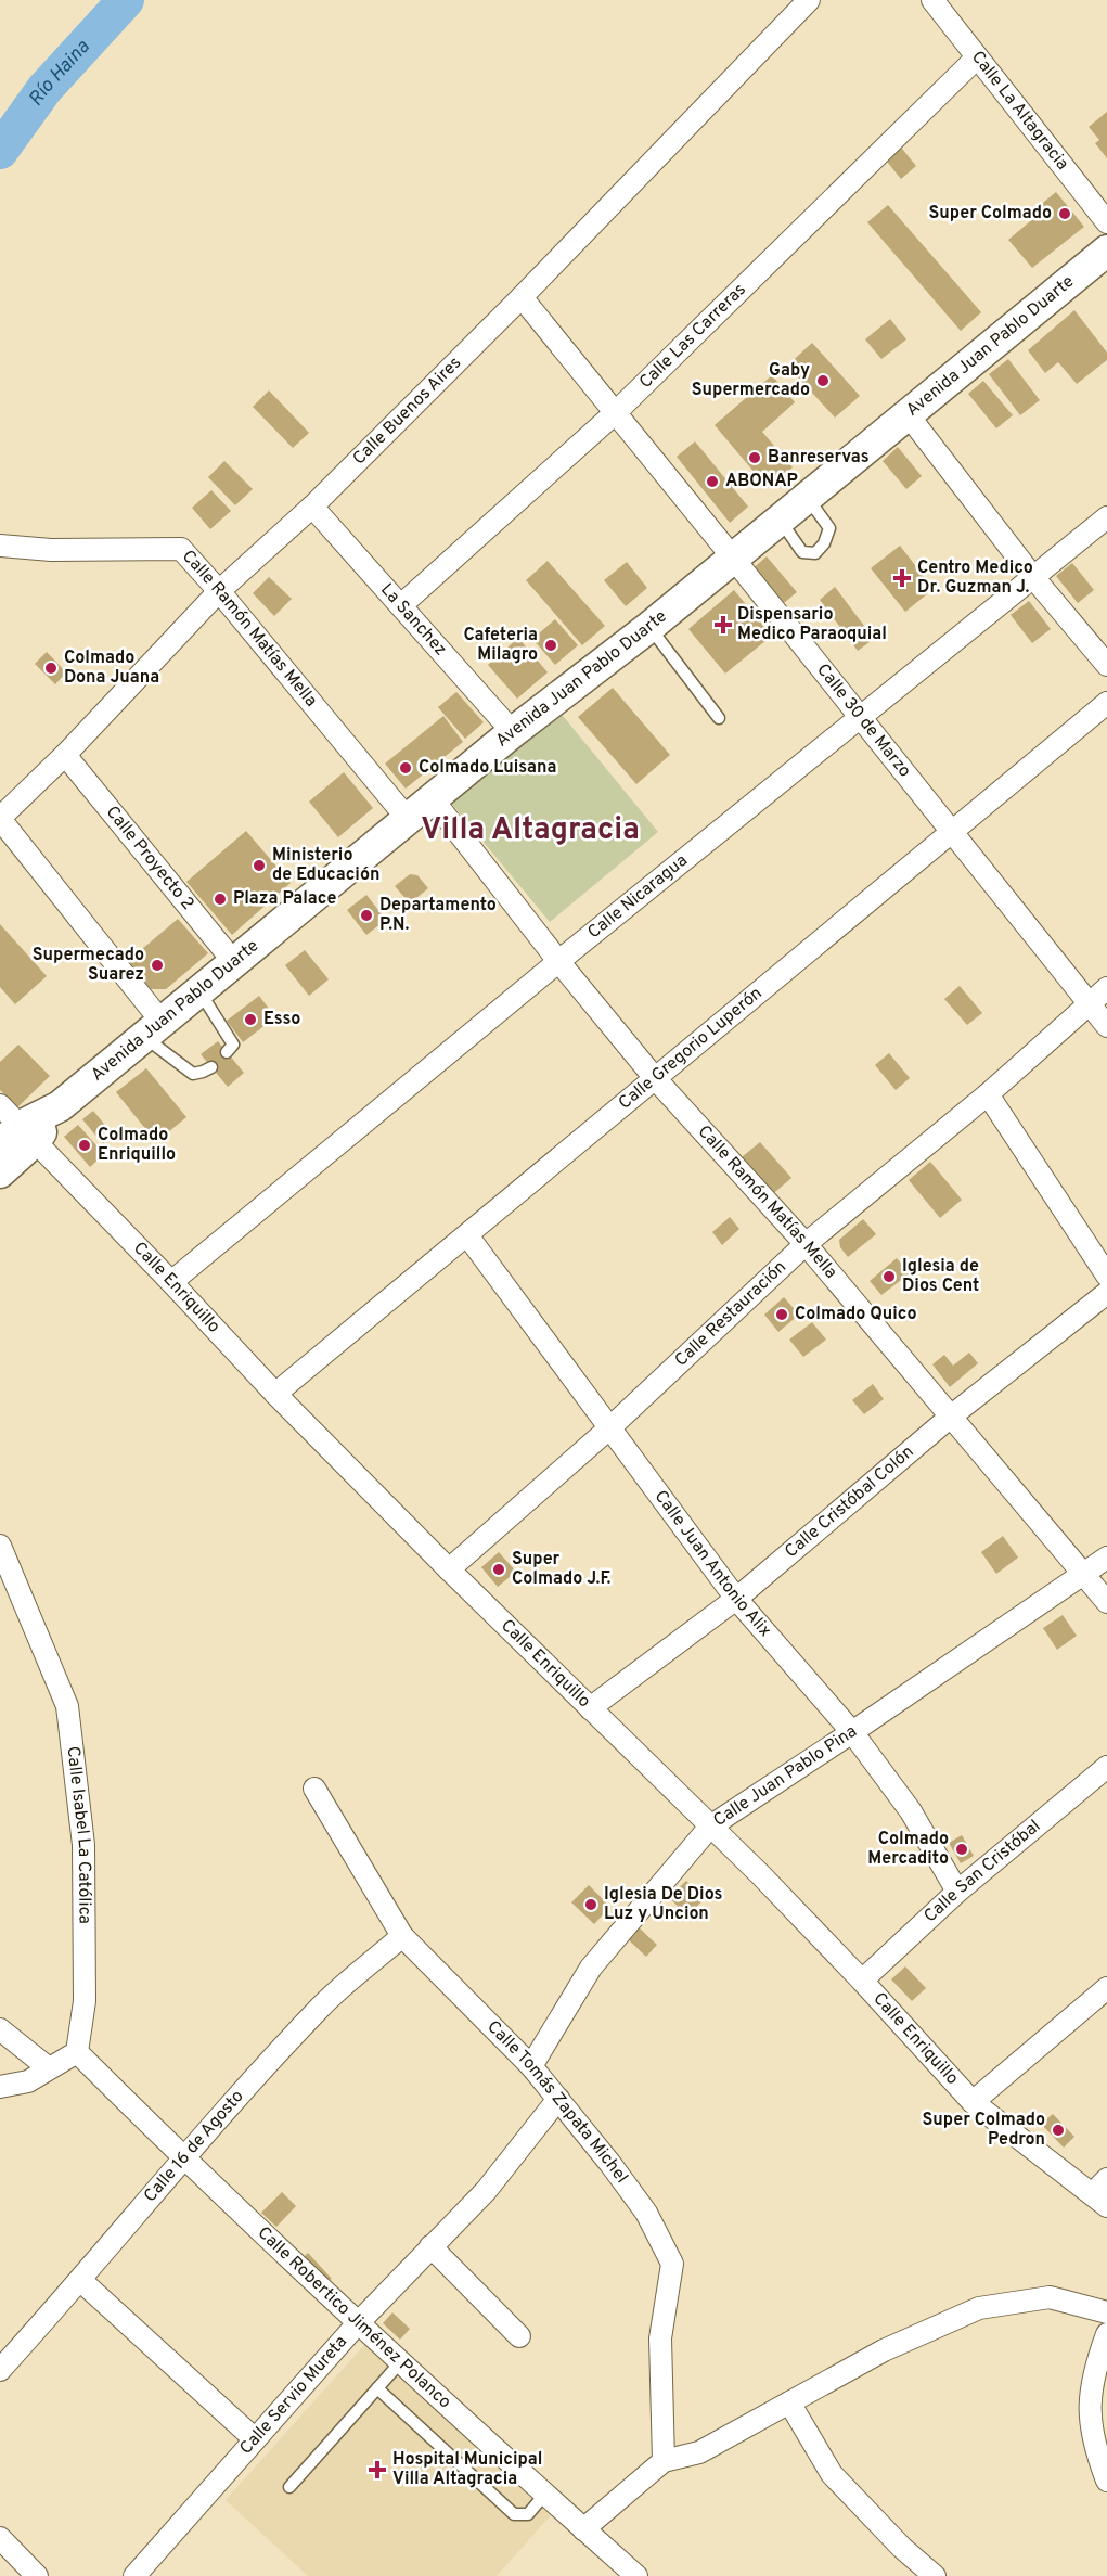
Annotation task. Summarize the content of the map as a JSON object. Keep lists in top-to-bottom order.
{
  "streets": {
    "main road": ["Avenida Juan Pablo Duarte"],
    "street": [
      "Calle La Altagracia",
      "Calle Las Carreras",
      "Calle Buenos Aires",
      "La Sanchez",
      "Calle Ramón Matías Mella",
      "Calle 30 de Marzo",
      "Calle Proyecto 2",
      "Calle Nicaragua",
      "Calle Gregorio Luperón",
      "Calle Enriquillo",
      "Calle Restauración",
      "Calle Cristóbal Colón",
      "Calle Juan Antonio Alix",
      "Calle Juan Pablo Pina",
      "Calle Isabel La Católica",
      "Calle San Cristóbal",
      "Calle Tomás Zapata Michel",
      "Calle 16 de Agosto",
      "Calle Robertico Jiménez Polanco",
      "Calle Servio Mureta"
    ]
  },
  "crossings": [
    ["Calle La Altagracia", "Calle Las Carreras"],
    ["Calle Las Carreras", "La Sanchez"],
    ["Calle Las Carreras", "Calle 30 de Marzo"],
    ["Avenida Juan Pablo Duarte", "La Sanchez"],
    ["Avenida Juan Pablo Duarte", "Calle Ramón Matías Mella"],
    ["Avenida Juan Pablo Duarte", "Calle 30 de Marzo"],
    ["Avenida Juan Pablo Duarte", "Calle Proyecto 2"],
    ["Avenida Juan Pablo Duarte", "Calle Enriquillo"],
    ["Calle Buenos Aires", "La Sanchez"],
    ["Calle Buenos Aires", "Calle Ramón Matías Mella"],
    ["Calle Buenos Aires", "Calle 30 de Marzo"],
    ["Calle Buenos Aires", "Calle Proyecto 2"],
    ["Calle Ramón Matías Mella", "Calle Nicaragua"],
    ["Calle Ramón Matías Mella", "Calle Gregorio Luperón"],
    ["Calle Ramón Matías Mella", "Calle Restauración"],
    ["Calle Ramón Matías Mella", "Calle Cristóbal Colón"],
    ["Calle Ramón Matías Mella", "Calle Juan Pablo Pina"],
    ["Calle 30 de Marzo", "Calle Nicaragua"],
    ["Calle 30 de Marzo", "Calle Gregorio Luperón"],
    ["Calle 30 de Marzo", "Calle Restauración"],
    ["Calle Nicaragua", "Calle Enriquillo"],
    ["Calle Gregorio Luperón", "Calle Enriquillo"],
    ["Calle Gregorio Luperón", "Calle Juan Antonio Alix"],
    ["Calle Enriquillo", "Calle Restauración"],
    ["Calle Enriquillo", "Calle Cristóbal Colón"],
    ["Calle Enriquillo", "Calle Juan Pablo Pina"],
    ["Calle Enriquillo", "Calle San Cristóbal"],
    ["Calle Restauración", "Calle Juan Antonio Alix"],
    ["Calle Cristóbal Colón", "Calle Juan Antonio Alix"],
    ["Calle Juan Antonio Alix", "Calle Juan Pablo Pina"],
    ["Calle Juan Antonio Alix", "Calle San Cristóbal"],
    ["Calle Juan Pablo Pina", "Calle Tomás Zapata Michel"],
    ["Calle Isabel La Católica", "Calle Robertico Jiménez Polanco"],
    ["Calle Tomás Zapata Michel", "Calle 16 de Agosto"],
    ["Calle Tomás Zapata Michel", "Calle Servio Mureta"],
    ["Calle 16 de Agosto", "Calle Robertico Jiménez Polanco"],
    ["Calle Robertico Jiménez Polanco", "Calle Servio Mureta"]
  ],
  "districts": ["Villa Altagracia"],
  "water": ["Río Haina"],
  "places": {
    "other": [
      "Super Colmado",
      "Gaby Supermercado",
      "Banreservas",
      "ABONAP",
      "Cafeteria Milagro",
      "Colmado Dona Juana",
      "Colmado Luisana",
      "Ministerio de Educación",
      "Plaza Palace",
      "Departamento P.N.",
      "Supermecado Suarez",
      "Esso",
      "Colmado Enriquillo",
      "Iglesia de Dios Cent",
      "Colmado Quico",
      "Super Colmado J.F.",
      "Colmado Mercadito",
      "Iglesia De Dios Luz y Uncion",
      "Super Colmado Pedron"
    ],
    "health": ["Centro Medico Dr. Guzman J.", "Dispensario Medico Paraoquial", "Hospital Municipal Villa Altagracia"]
  }
}
